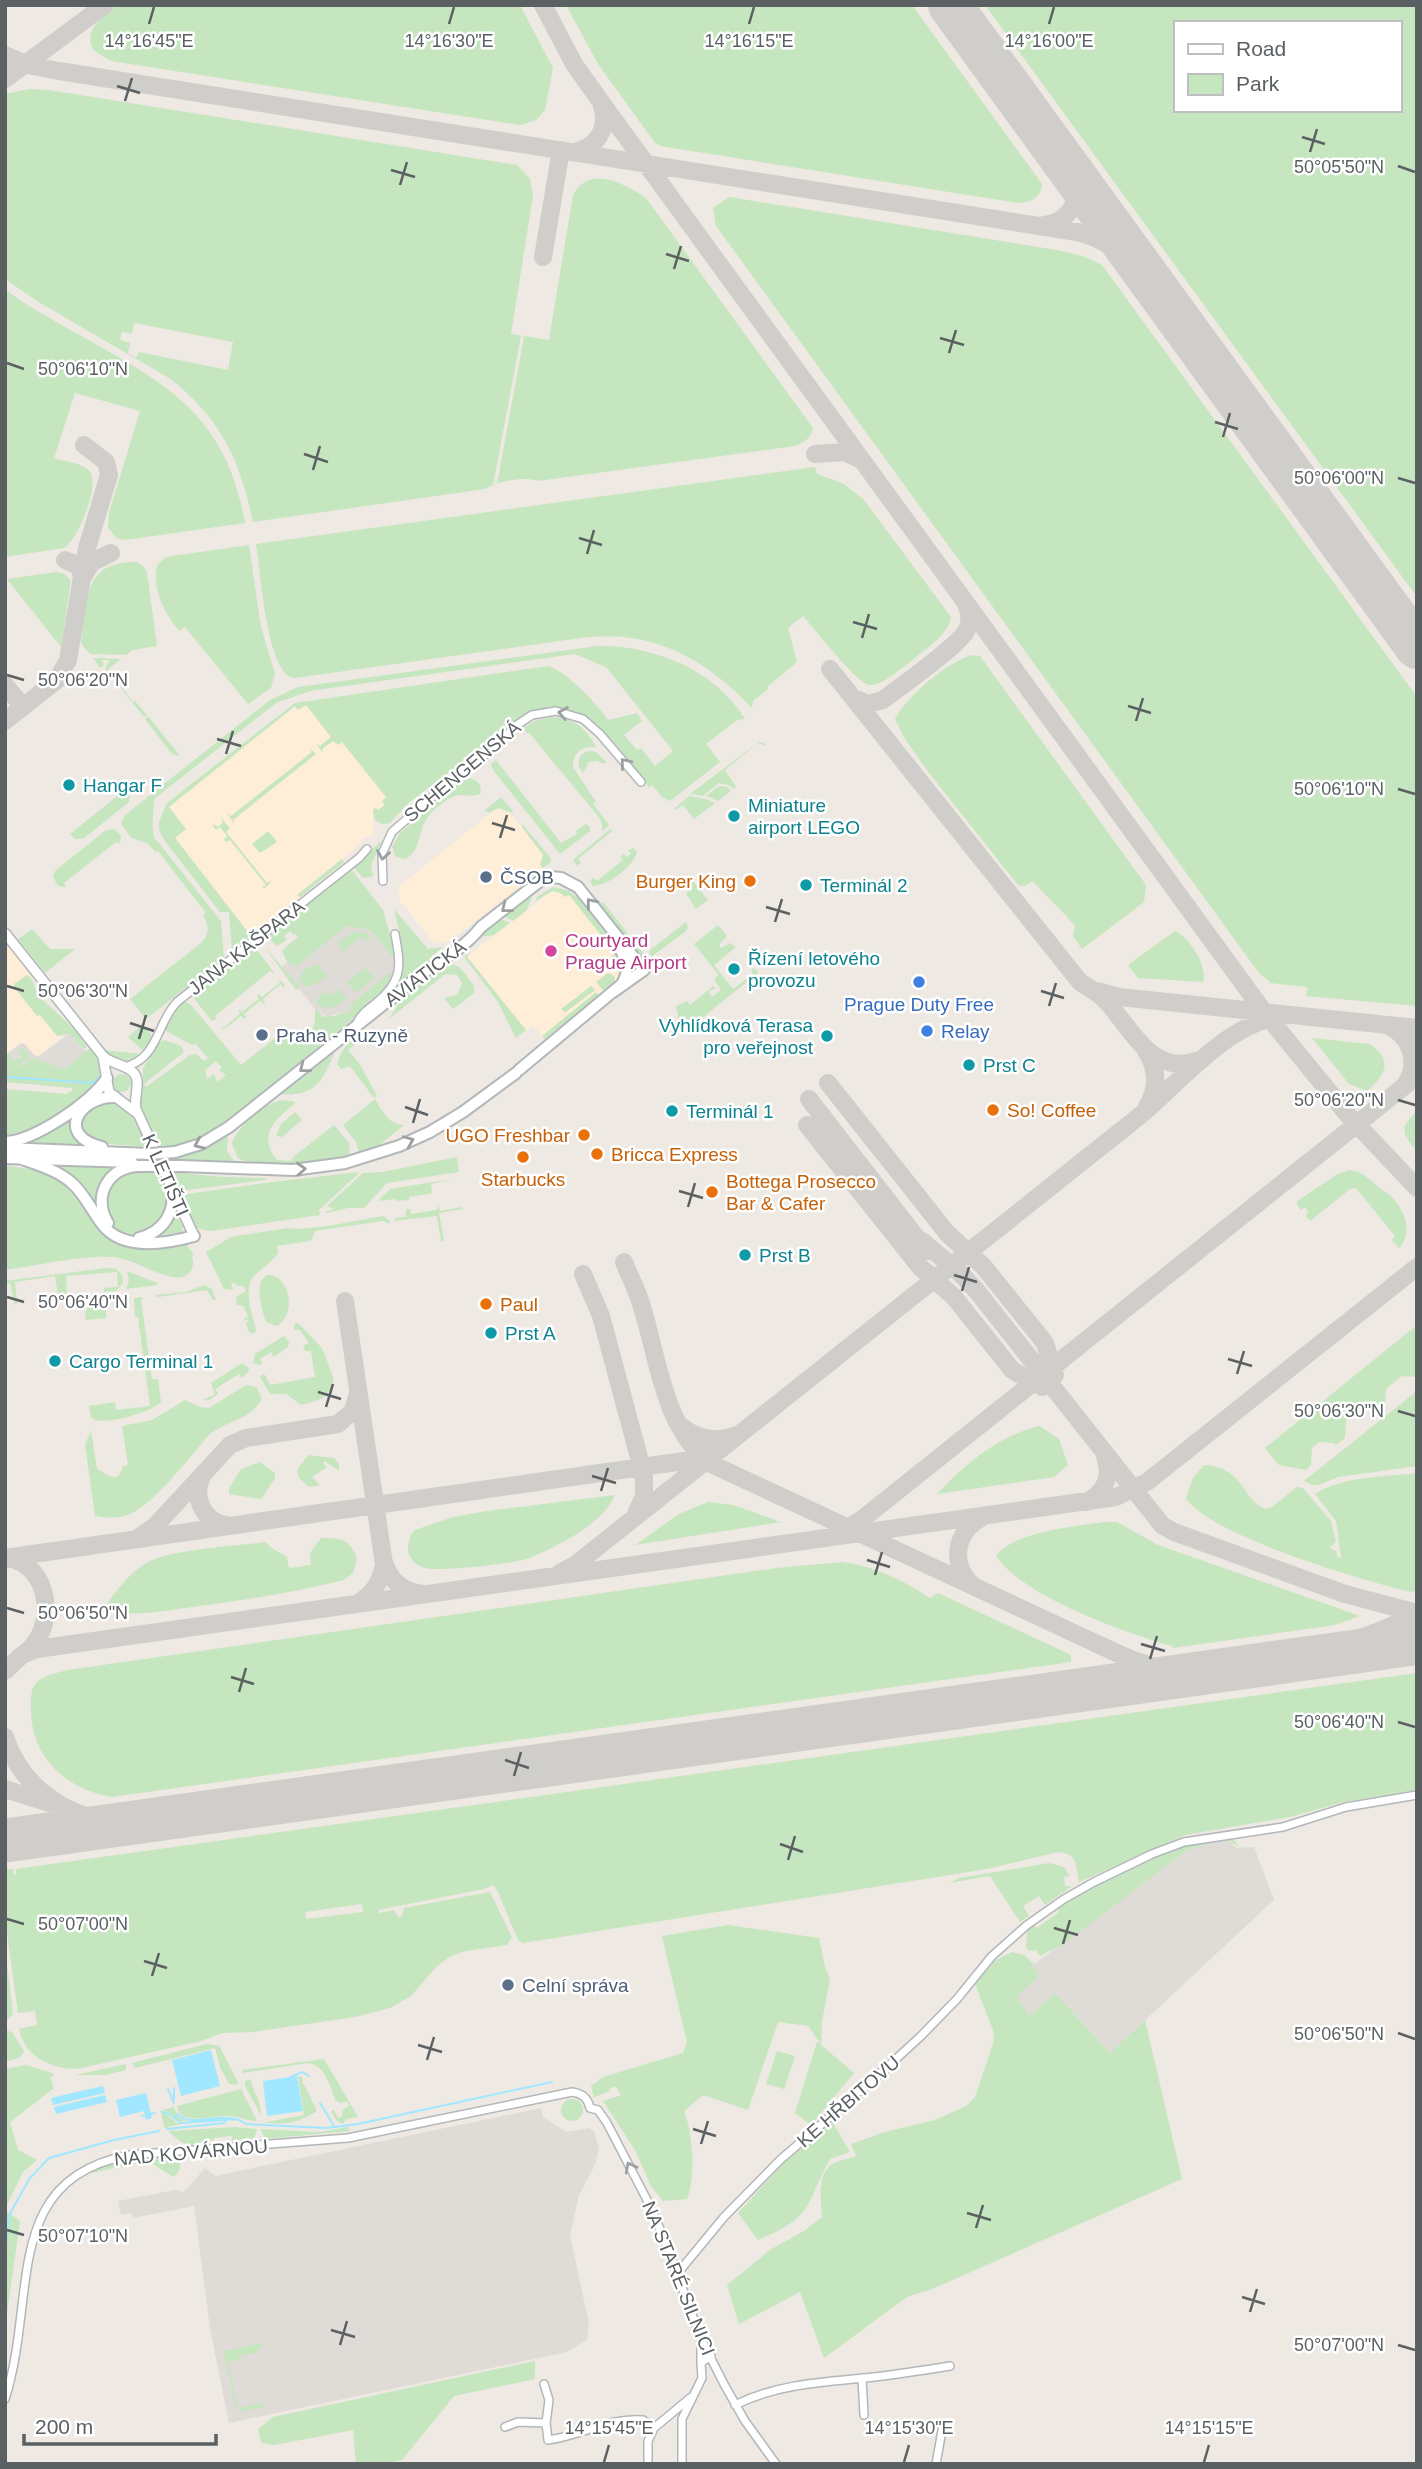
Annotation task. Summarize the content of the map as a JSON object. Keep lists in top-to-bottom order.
{
  "streets": {
    "main road": ["AVIATICKÁ"],
    "street": [
      "SCHENGENSKÁ",
      "JANA KAŠPARA",
      "K LETIŠTI",
      "KE HŘBITOVU",
      "NAD KOVÁRNOU",
      "NA STARÉ SILNICI"
    ]
  },
  "crossings": [
    ["JANA KAŠPARA", "K LETIŠTI"],
    ["KE HŘBITOVU", "NA STARÉ SILNICI"],
    ["NAD KOVÁRNOU", "NA STARÉ SILNICI"]
  ],
  "one_way": ["NA STARÉ SILNICI"],
  "places": [
    "Hangar F",
    "Miniature airport LEGO",
    "ČSOB",
    "Burger King",
    "Terminál 2",
    "Courtyard Prague Airport",
    "Řízení letového provozu",
    "Prague Duty Free",
    "Relay",
    "Praha - Ruzyně",
    "Vyhlídková Terasa pro veřejnost",
    "Prst C",
    "So! Coffee",
    "Terminál 1",
    "UGO Freshbar",
    "Bricca Express",
    "Starbucks",
    "Bottega Prosecco Bar & Cafer",
    "Prst B",
    "Paul",
    "Prst A",
    "Cargo Terminal 1",
    "Celní správa"
  ],
  "legend": ["Road", "Park"],
  "scale_bar": "200 m",
  "coordinates": [
    "14°16'45\"E",
    "14°16'30\"E",
    "14°16'15\"E",
    "14°16'00\"E",
    "50°05'50\"N",
    "50°06'10\"N",
    "50°06'00\"N",
    "50°06'20\"N",
    "50°06'30\"N",
    "50°06'40\"N",
    "50°06'50\"N",
    "50°07'00\"N",
    "50°07'10\"N",
    "14°15'45\"E",
    "14°15'30\"E",
    "14°15'15\"E"
  ]
}
